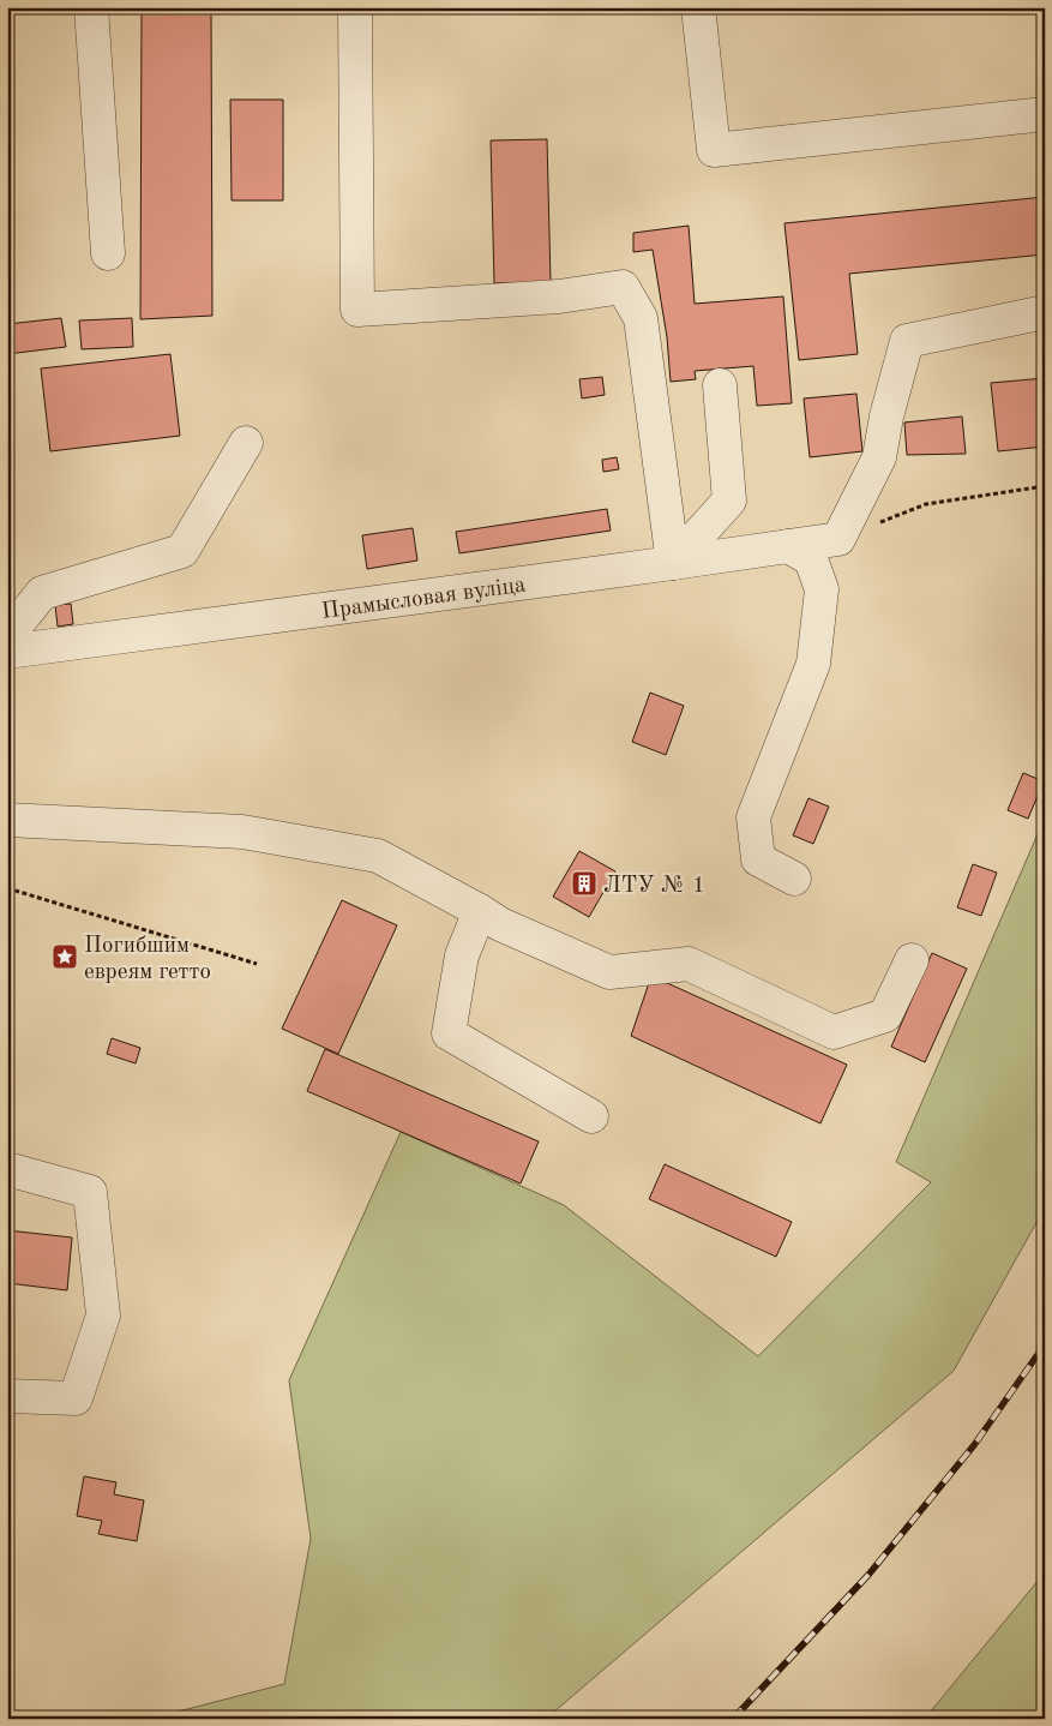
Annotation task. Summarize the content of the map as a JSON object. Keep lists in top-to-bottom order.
{
  "streets": {
    "street": ["Прамысловая вуліца"]
  },
  "places": {
    "building": ["ЛТУ № 1"],
    "place": ["Погибшим евреям гетто"]
  }
}
